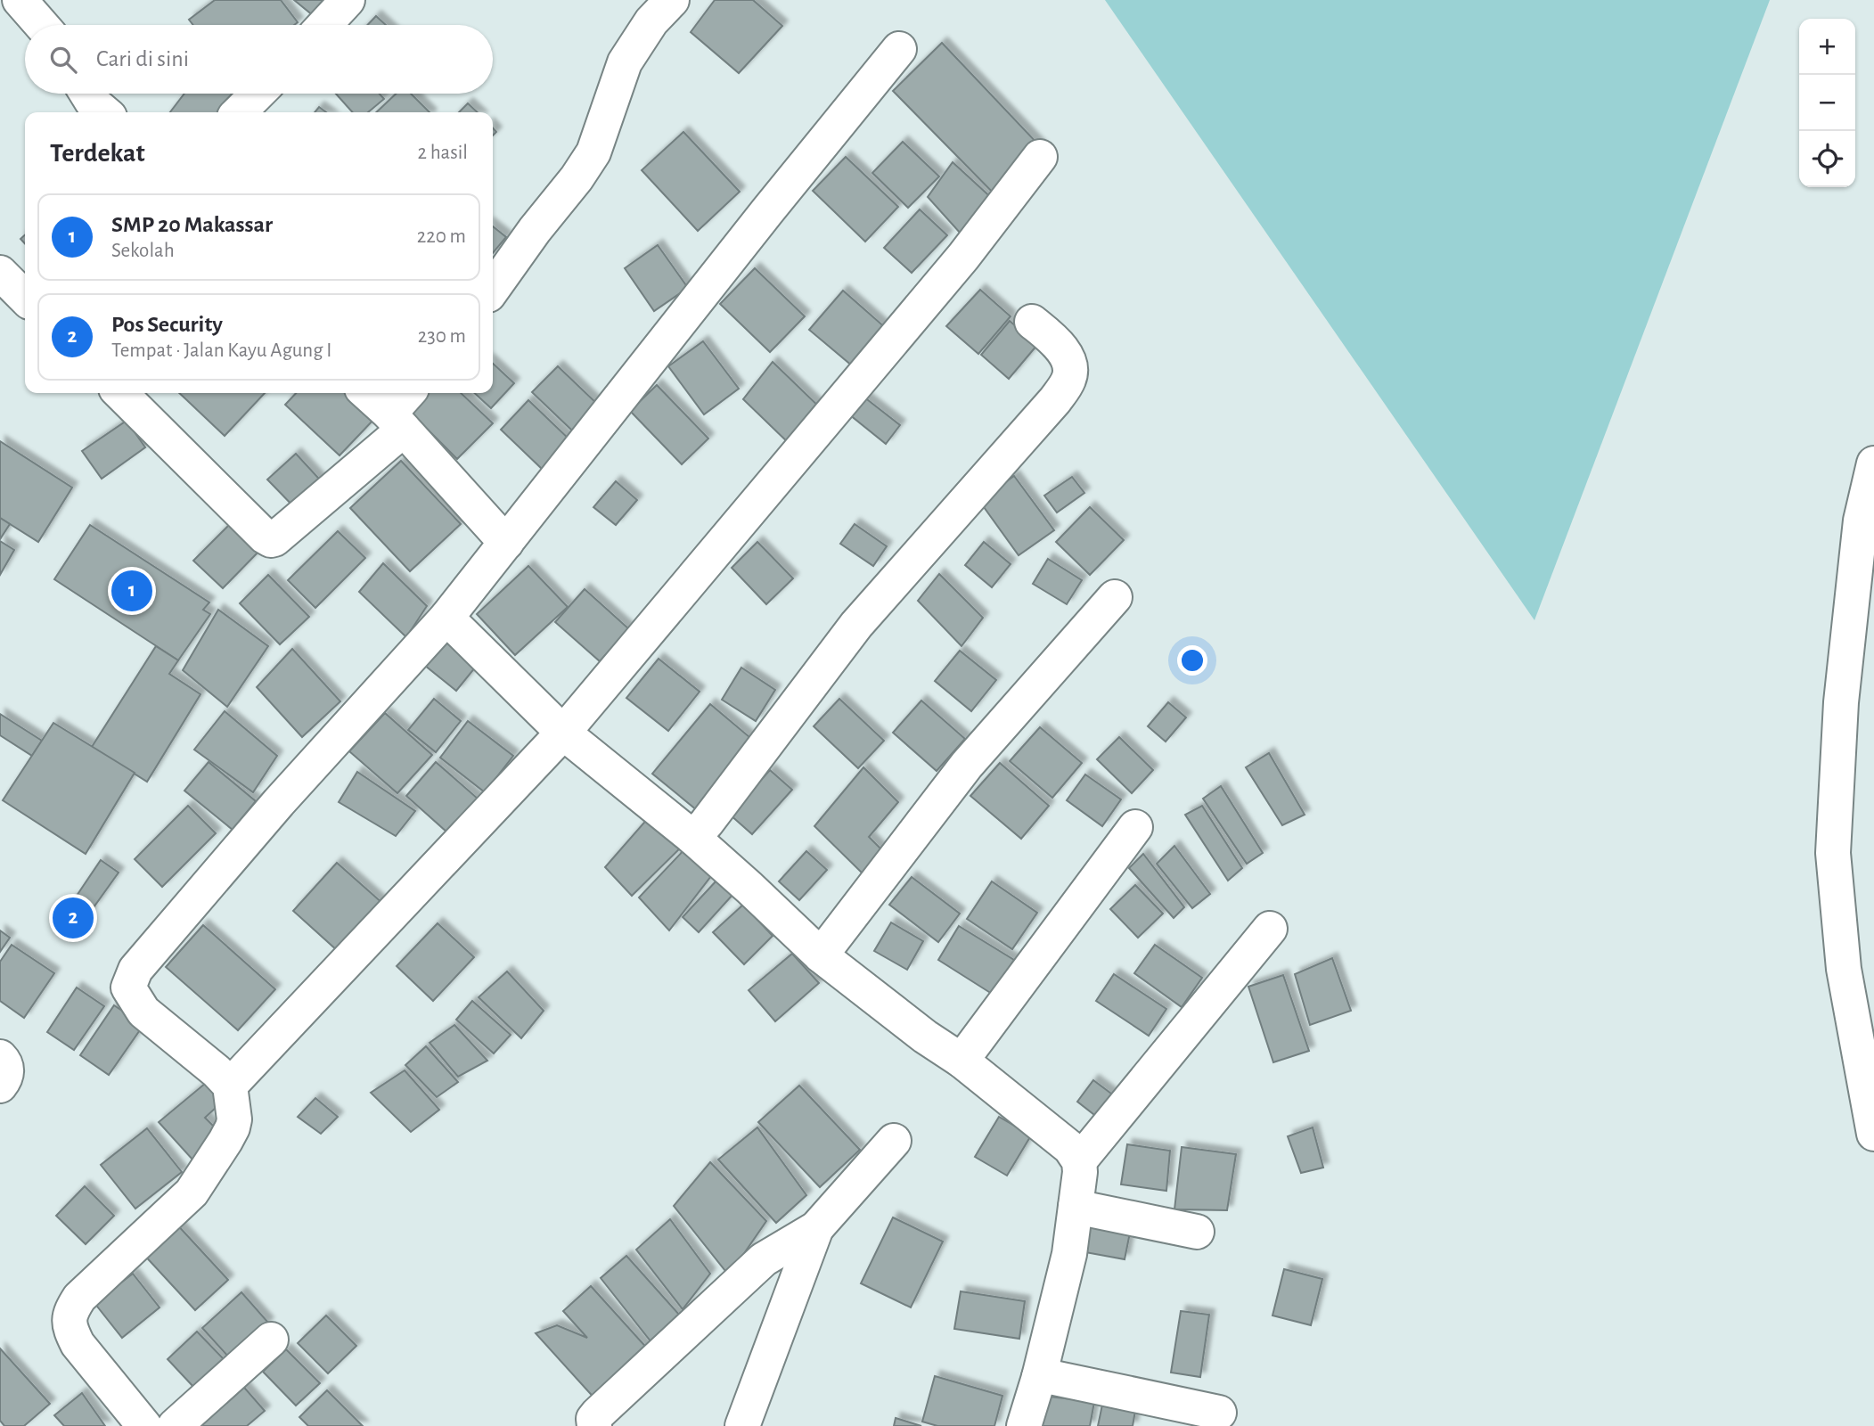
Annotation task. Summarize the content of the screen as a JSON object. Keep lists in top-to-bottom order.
{
  "page": {
    "map_buttons": ["+", "−"],
    "search": "Cari di sini",
    "heading": ["Terdekat", "2 hasil"],
    "list": [
      {
        "mark": "1",
        "name": "SMP 20 Makassar",
        "note": "Sekolah",
        "value": "220 m"
      },
      {
        "mark": "2",
        "name": "Pos Security",
        "note": "Tempat · Jalan Kayu Agung I",
        "value": "230 m"
      }
    ],
    "pins": ["1", "2"]
  }
}
